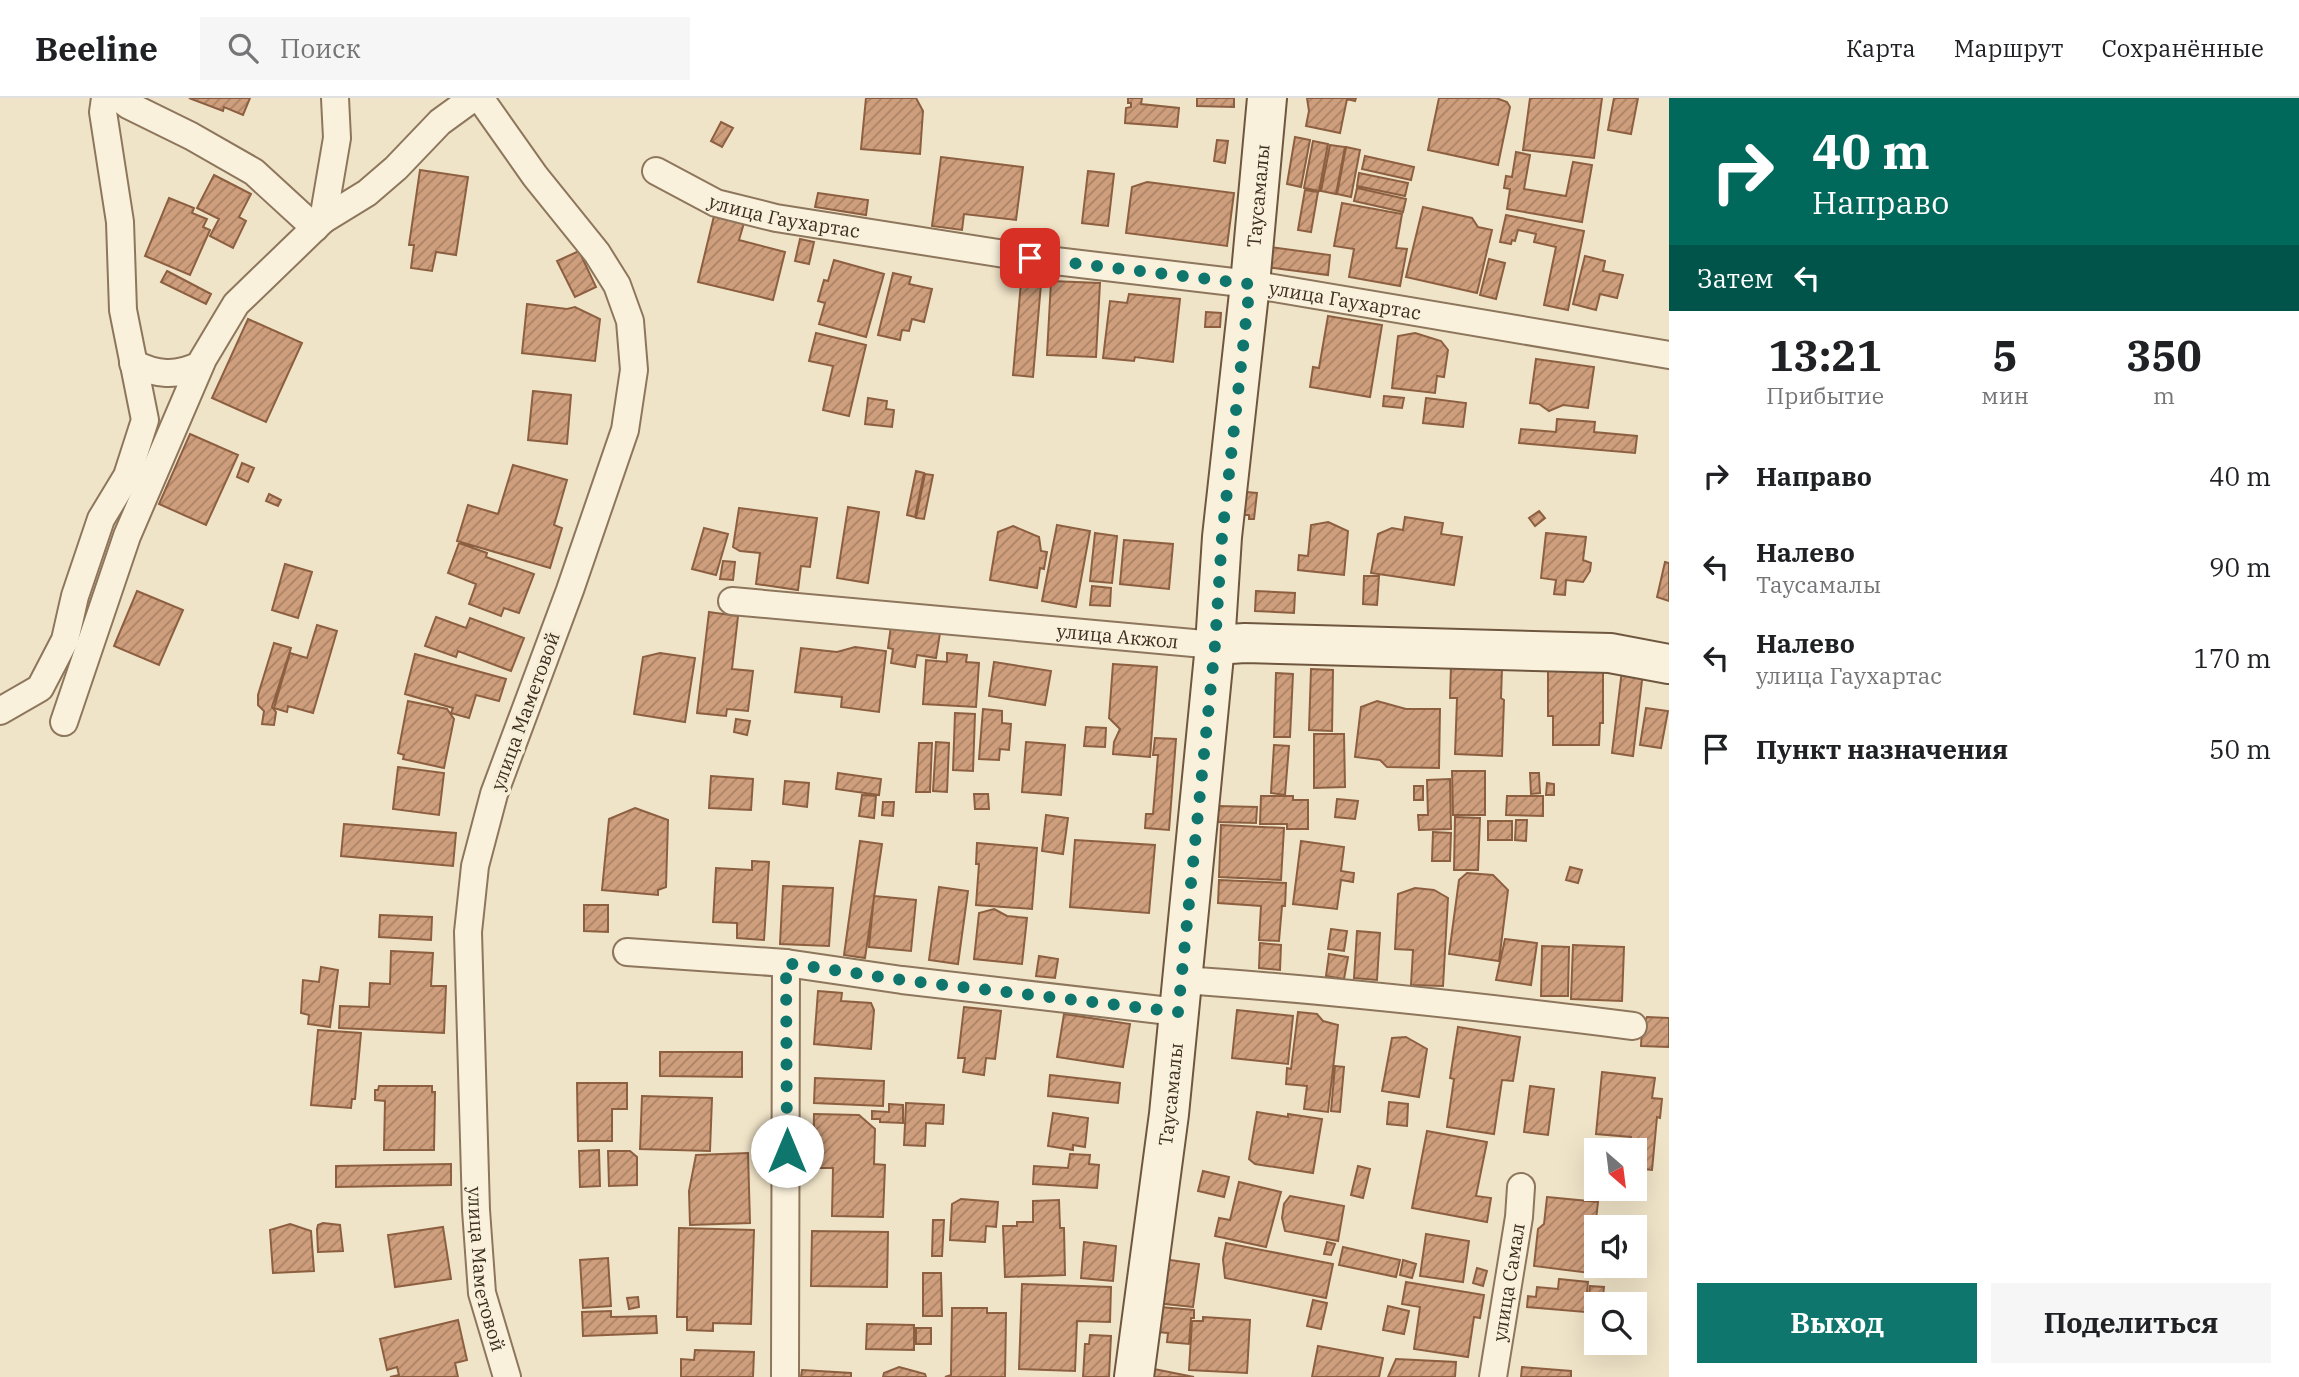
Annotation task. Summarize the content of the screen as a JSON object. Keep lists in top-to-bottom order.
{
  "streets": {
    "street": [
      "Таусамалы",
      "улица Гаухартас",
      "улица Акжол",
      "улица Маметовой",
      "улица Самал"
    ]
  },
  "crossings": [
    ["Таусамалы", "улица Гаухартас"],
    ["Таусамалы", "улица Акжол"]
  ],
  "north": "bottom right",
  "page": {
    "header": "Beeline",
    "search": "Поиск",
    "nav": ["Карта", "Маршрут", "Сохранённые"],
    "turn": ["40 m", "Направо"],
    "then": "Затем",
    "eta": [
      "13:21",
      "Прибытие",
      "5",
      "мин",
      "350",
      "m"
    ],
    "list": [
      {
        "name": "Направо",
        "value": "40 m"
      },
      {
        "name": "Налево",
        "note": "Таусамалы",
        "value": "90 m"
      },
      {
        "name": "Налево",
        "note": "улица Гаухартас",
        "value": "170 m"
      },
      {
        "name": "Пункт назначения",
        "value": "50 m"
      }
    ],
    "buttons": ["Выход", "Поделиться"]
  }
}
